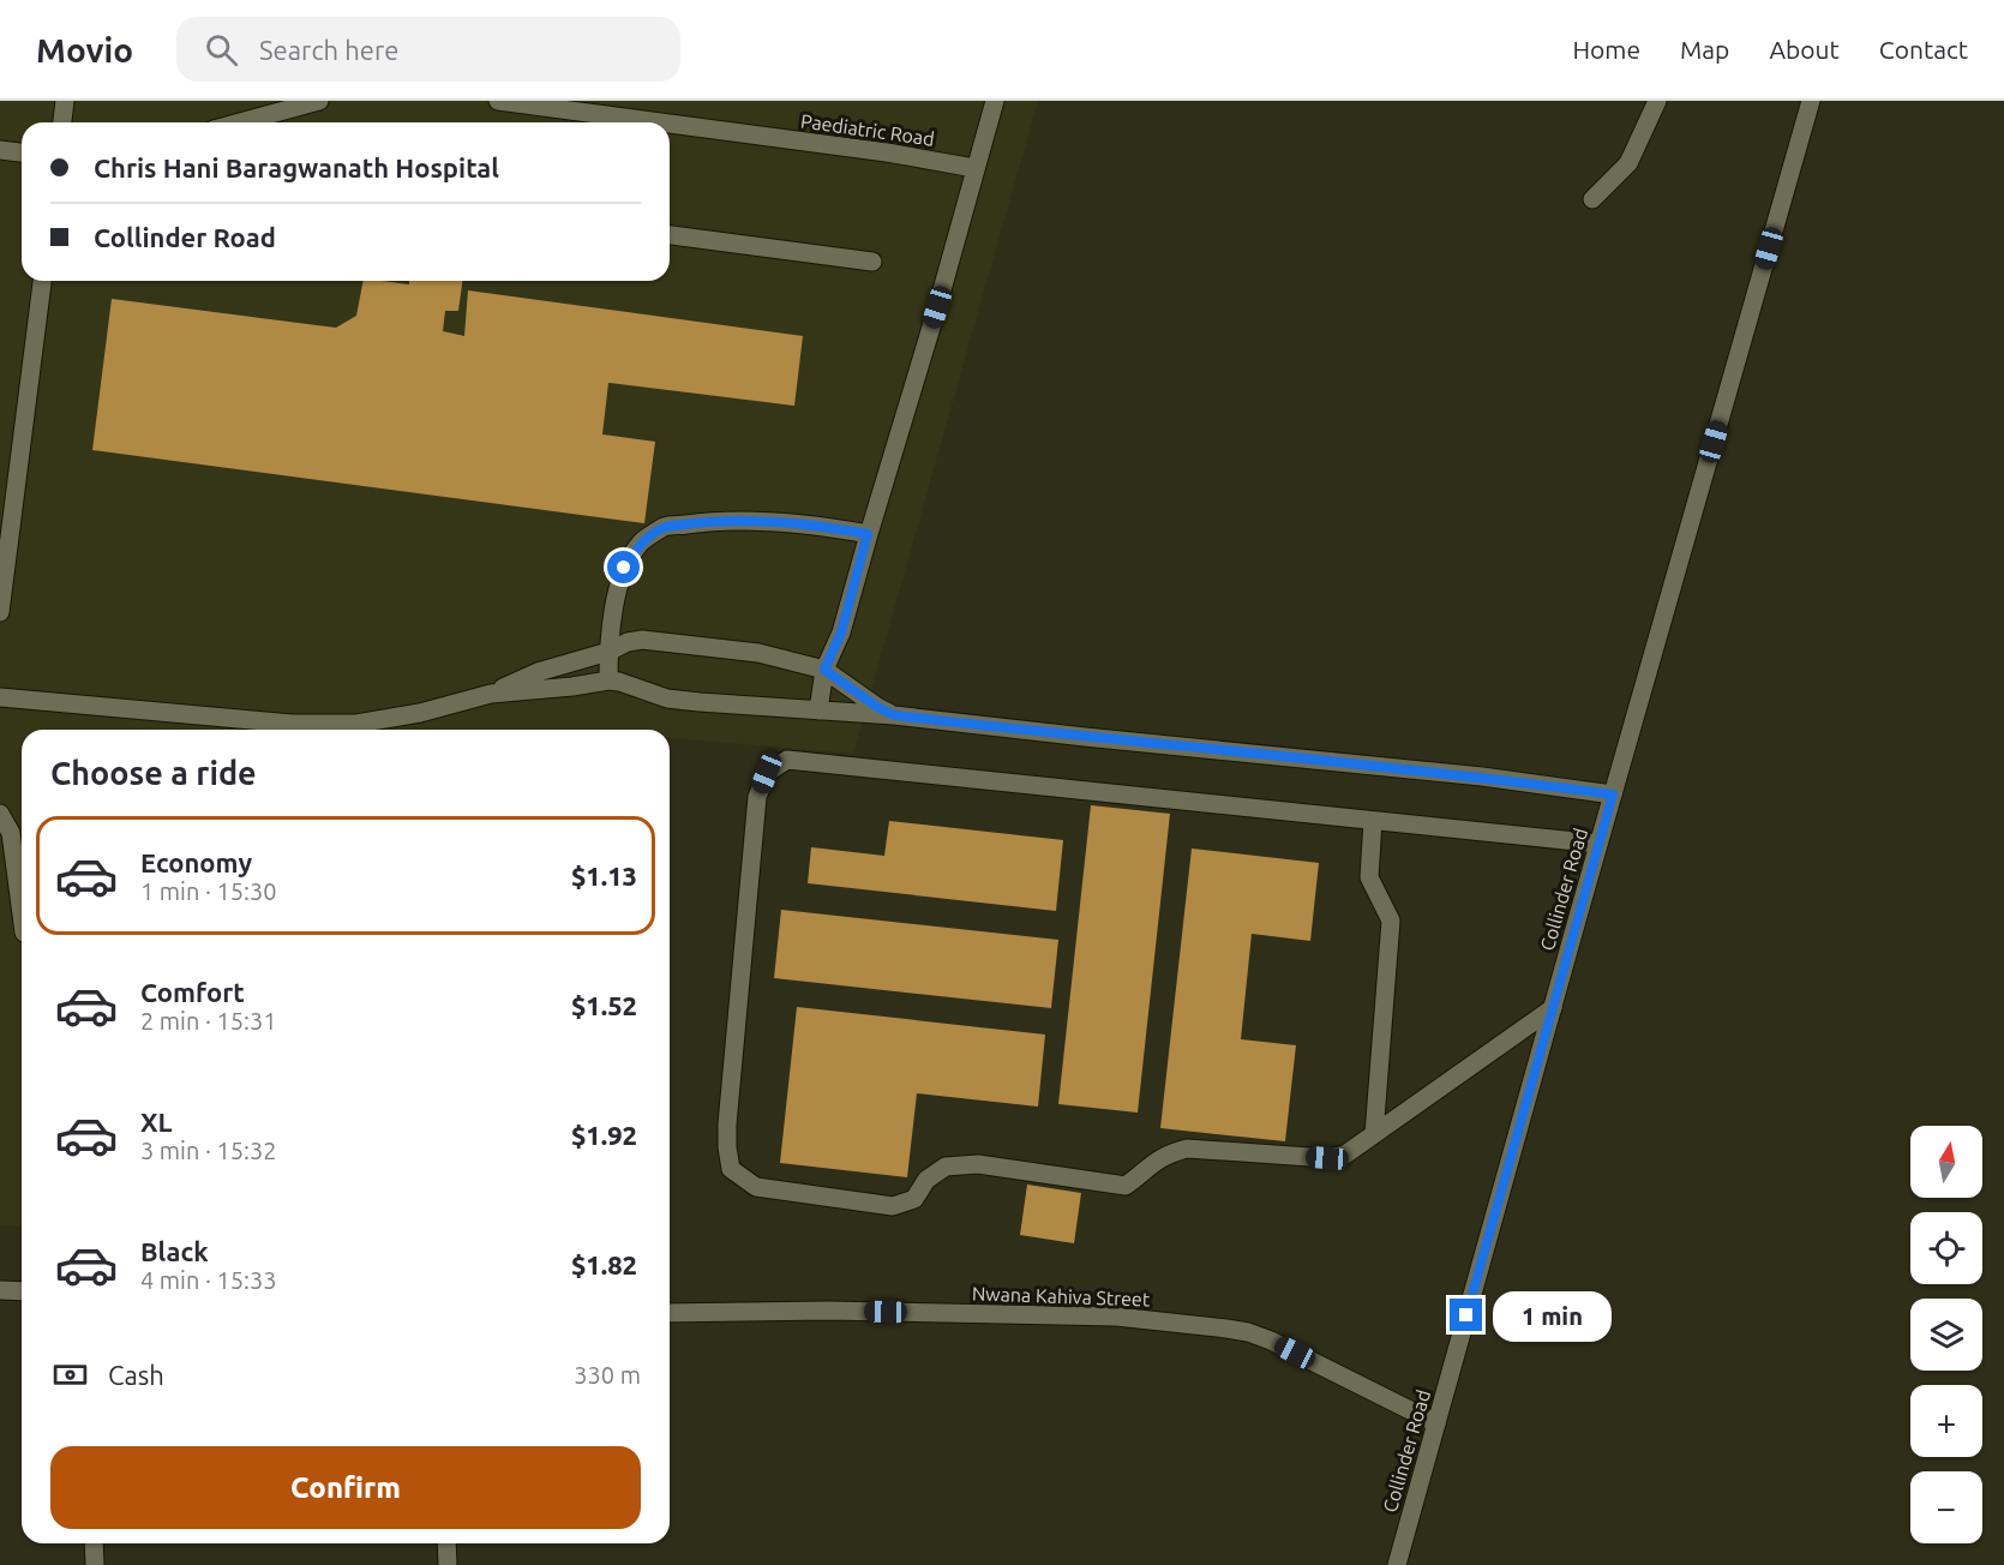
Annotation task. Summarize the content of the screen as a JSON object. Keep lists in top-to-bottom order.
{
  "streets": {
    "street": ["Paediatric Road", "Collinder Road", "Nwana Kahiva Street"]
  },
  "crossings": [
    ["Collinder Road", "Nwana Kahiva Street"]
  ],
  "north": "top",
  "page": {
    "header": "Movio",
    "search": "Search here",
    "nav": [
      "Home",
      "Map",
      "About",
      "Contact"
    ],
    "banner": ["Chris Hani Baragwanath Hospital", "Collinder Road"],
    "heading": "Choose a ride",
    "list": [
      {
        "name": "Economy",
        "note": "1 min · 15:30",
        "value": "$1.13"
      },
      {
        "name": "Comfort",
        "note": "2 min · 15:31",
        "value": "$1.52"
      },
      {
        "name": "XL",
        "note": "3 min · 15:32",
        "value": "$1.92"
      },
      {
        "name": "Black",
        "note": "4 min · 15:33",
        "value": "$1.82"
      }
    ],
    "map_buttons": ["+", "−"],
    "bubble": "1 min",
    "pay": ["Cash", "330 m"],
    "buttons": "Confirm"
  }
}
